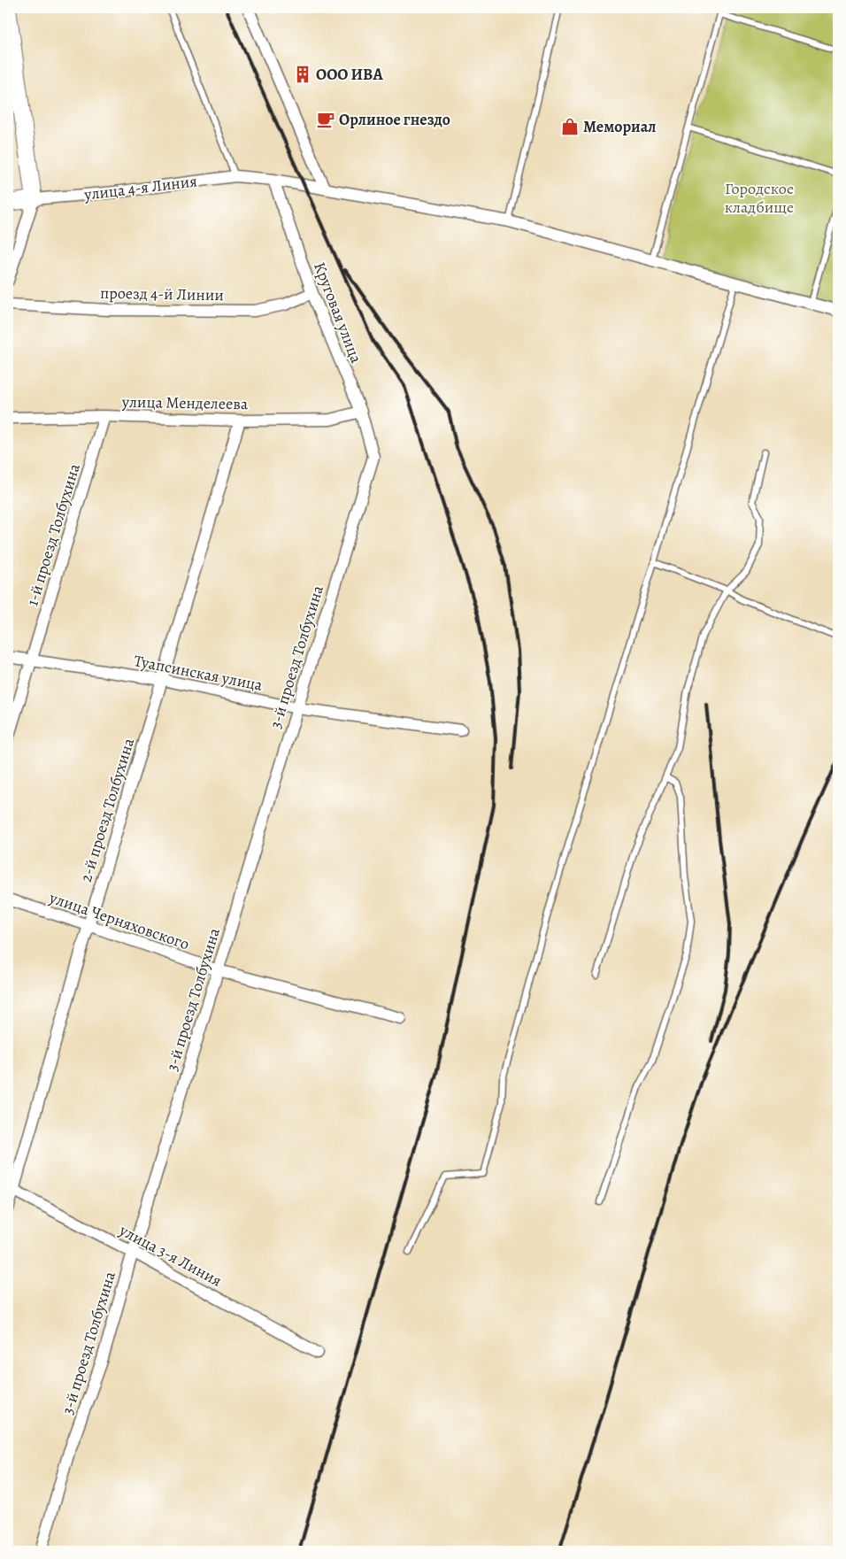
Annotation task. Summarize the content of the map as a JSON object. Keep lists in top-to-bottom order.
{
  "streets": {
    "street": [
      "улица 4-я Линия",
      "проезд 4-й Линии",
      "Круговая улица",
      "улица Менделеева",
      "1-й проезд Толбухина",
      "3-й проезд Толбухина",
      "Туапсинская улица",
      "2-й проезд Толбухина",
      "улица Черняховского",
      "улица 3-я Линия"
    ]
  },
  "crossings": [
    ["улица 4-я Линия", "Круговая улица"],
    ["проезд 4-й Линии", "Круговая улица"],
    ["Круговая улица", "улица Менделеева"],
    ["Круговая улица", "3-й проезд Толбухина"],
    ["улица Менделеева", "1-й проезд Толбухина"],
    ["улица Менделеева", "2-й проезд Толбухина"],
    ["1-й проезд Толбухина", "Туапсинская улица"],
    ["3-й проезд Толбухина", "Туапсинская улица"],
    ["3-й проезд Толбухина", "улица Черняховского"],
    ["3-й проезд Толбухина", "улица 3-я Линия"],
    ["Туапсинская улица", "2-й проезд Толбухина"],
    ["2-й проезд Толбухина", "улица Черняховского"],
    ["2-й проезд Толбухина", "улица 3-я Линия"]
  ],
  "parks": ["Городское кладбище"],
  "places": {
    "building": ["ООО ИВА"],
    "cafe": ["Орлиное гнездо"],
    "shop": ["Мемориал"]
  }
}
